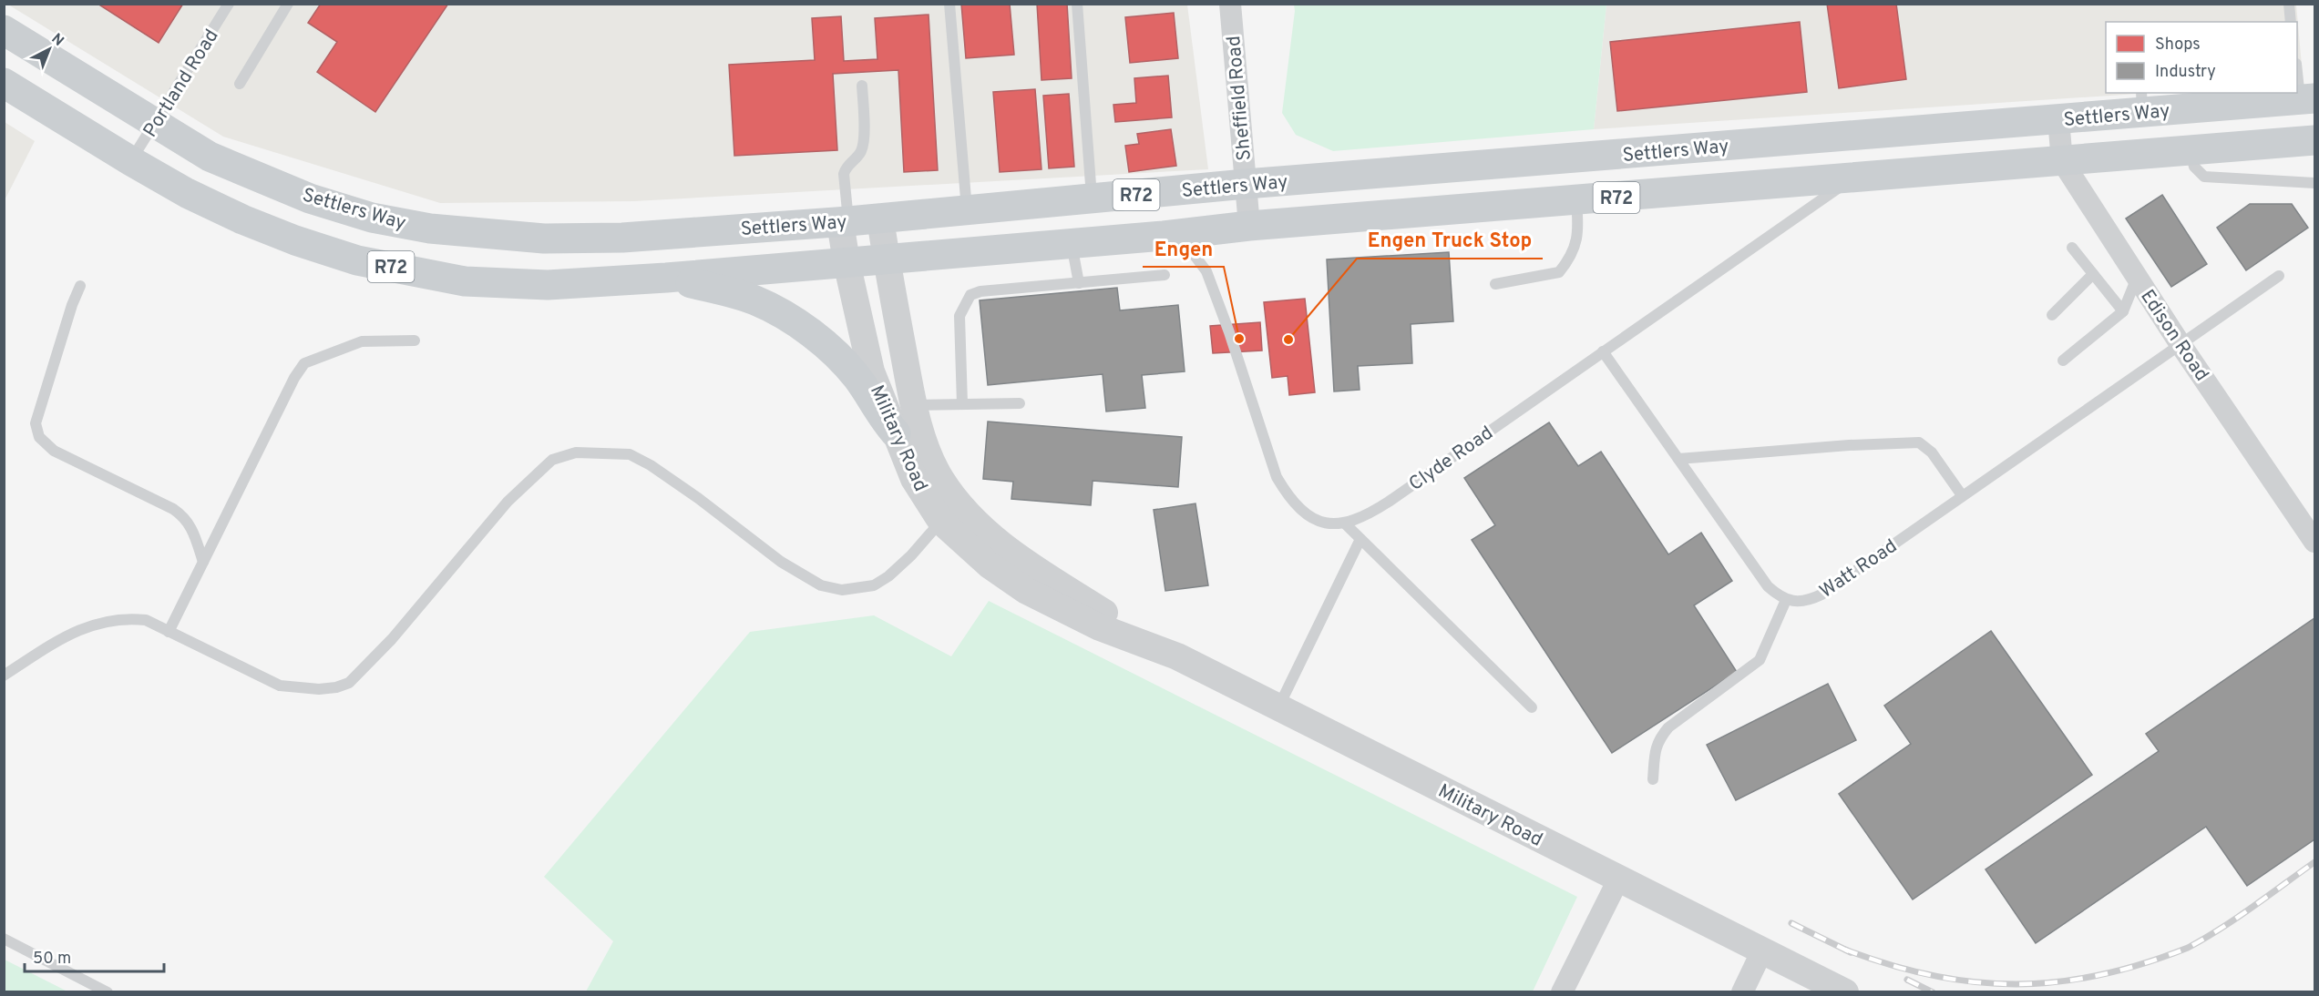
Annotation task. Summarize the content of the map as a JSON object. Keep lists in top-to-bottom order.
{
  "streets": {
    "main road": ["Settlers Way", "R72"],
    "street": ["Sheffield Road", "Edison Road", "Military Road"],
    "lane": ["Portland Road", "Clyde Road", "Watt Road"]
  },
  "crossings": [
    ["Portland Road", "Settlers Way"],
    ["Portland Road", "R72"],
    ["Sheffield Road", "Settlers Way"],
    ["Sheffield Road", "R72"],
    ["Settlers Way", "Edison Road"],
    ["Settlers Way", "Military Road"],
    ["R72", "Edison Road"],
    ["R72", "Military Road"],
    ["R72", "Clyde Road"],
    ["Edison Road", "Watt Road"]
  ],
  "places": ["Engen", "Engen Truck Stop"],
  "legend": ["Shops", "Industry"],
  "scale_bar": "50 m",
  "north": "top right"
}
